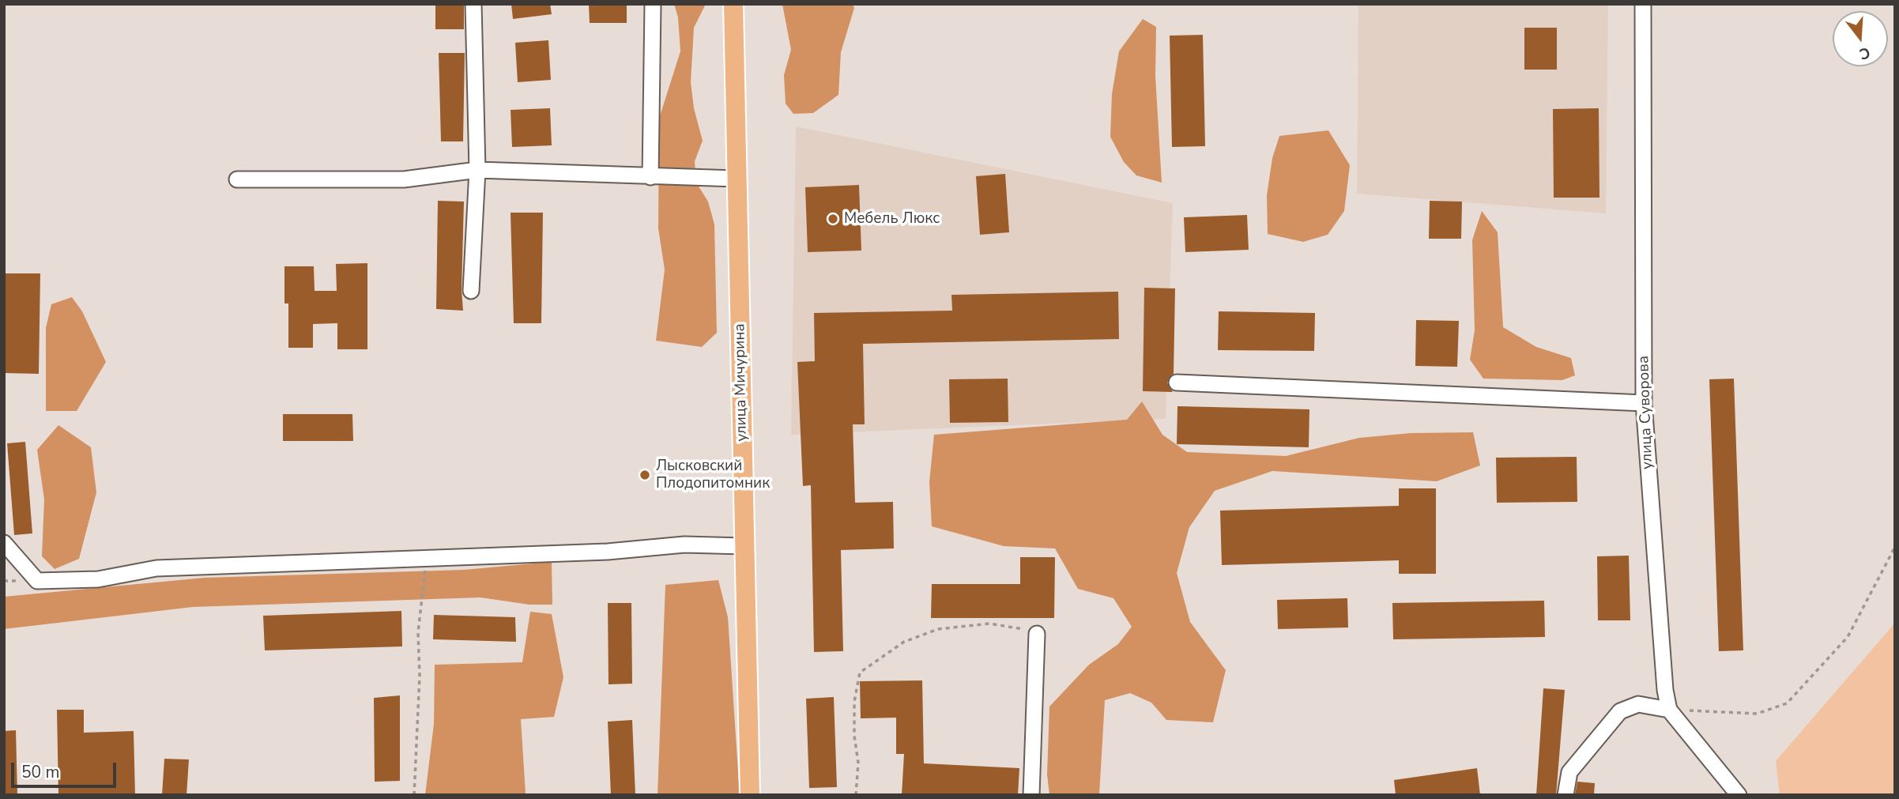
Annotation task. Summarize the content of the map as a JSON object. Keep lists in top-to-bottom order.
{
  "streets": {
    "main road": ["улица Мичурина"],
    "street": ["улица Суворова"]
  },
  "places": ["Мебель Люкс", "Лысковский Плодопитомник"],
  "scale_bar": "50 m",
  "north": "bottom"
}
